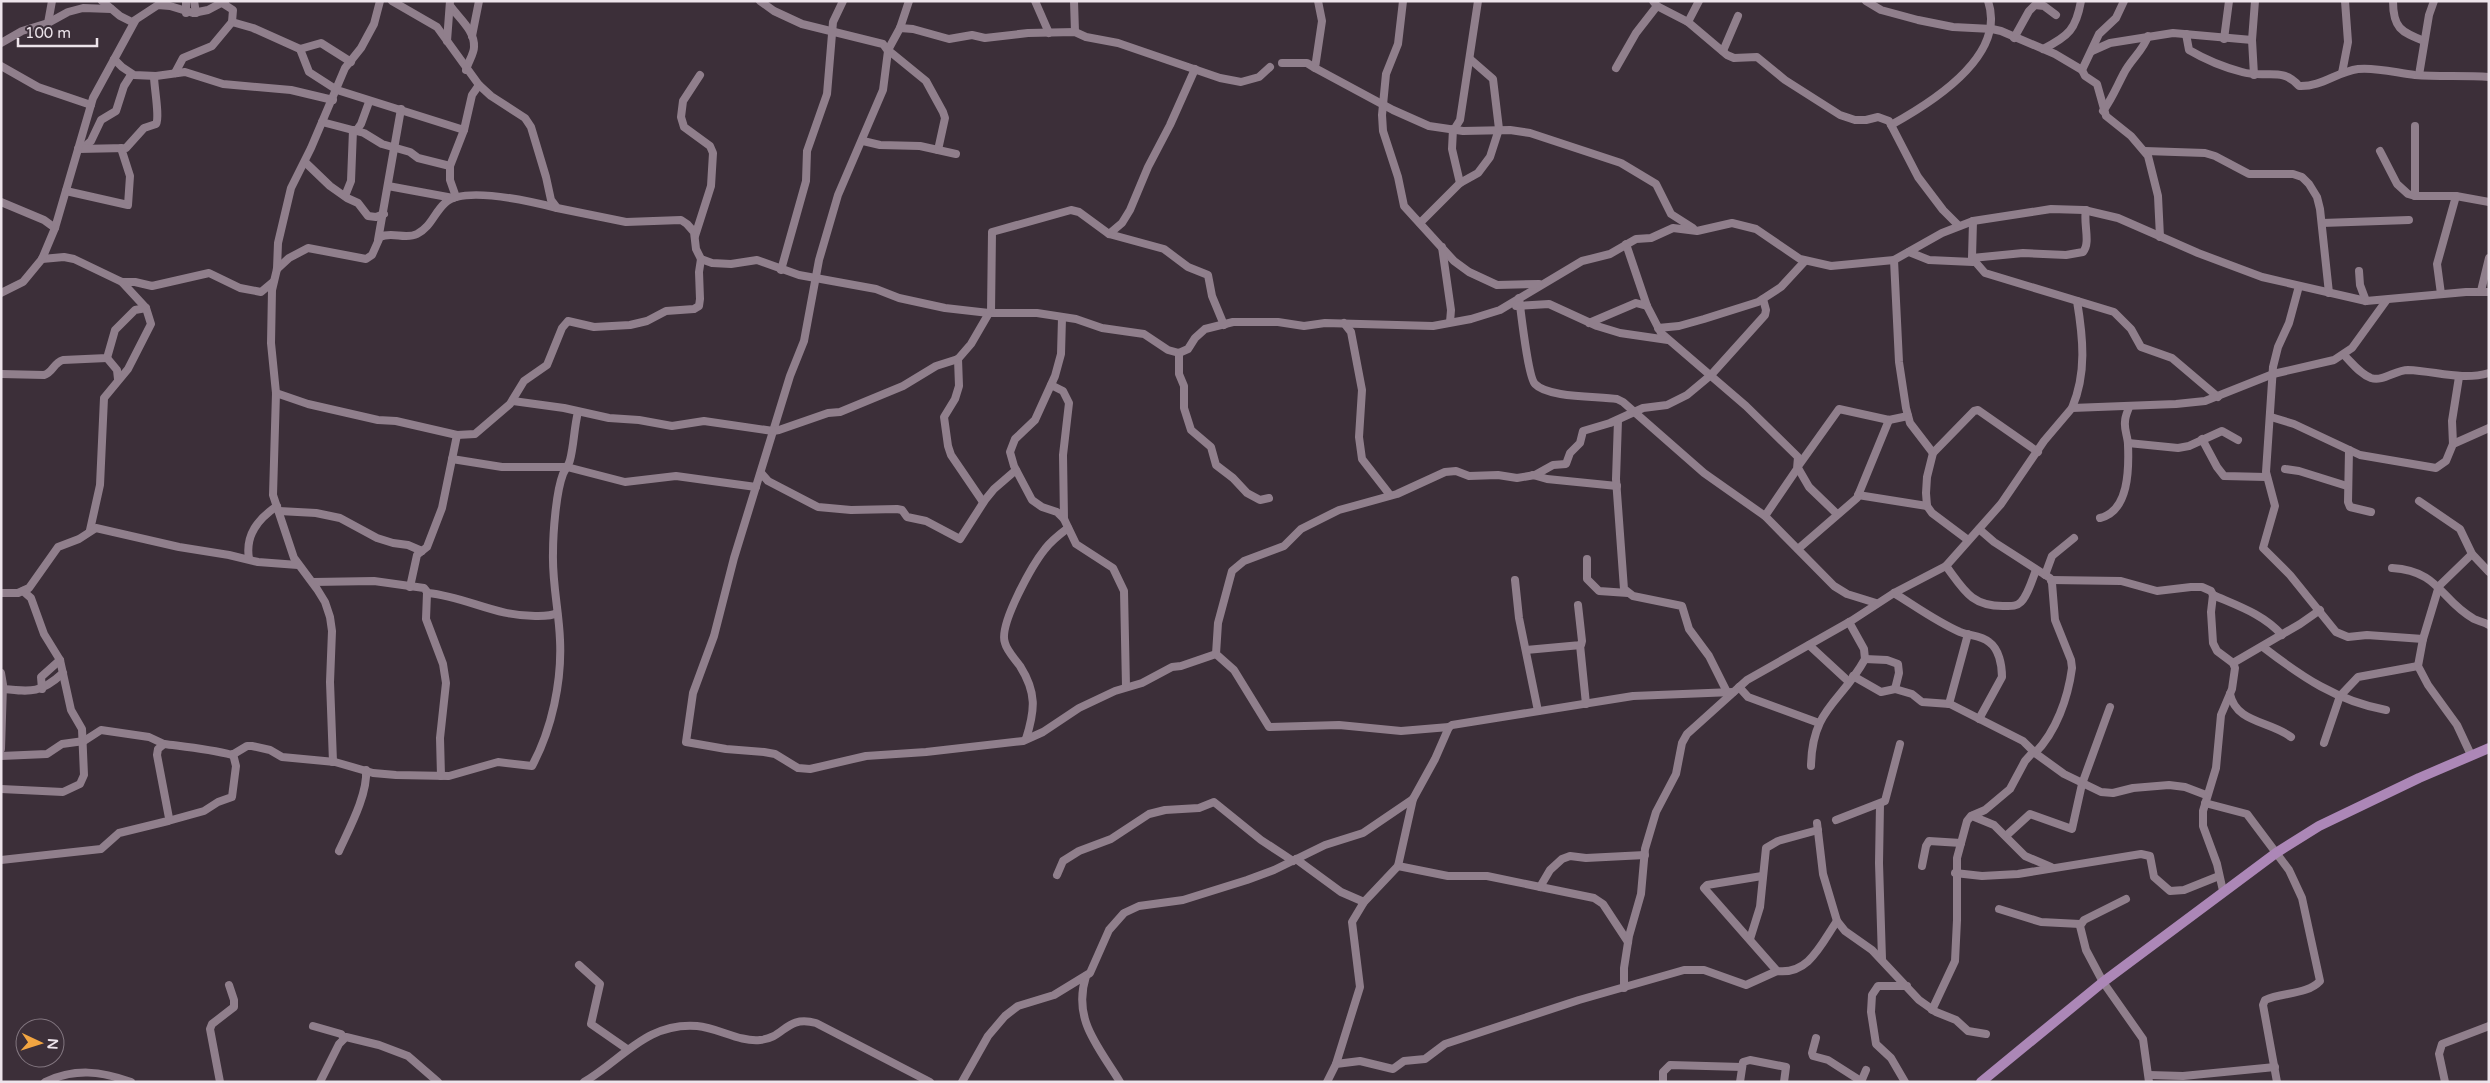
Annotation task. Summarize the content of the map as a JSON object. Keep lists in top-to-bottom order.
{
  "scale_bar": "100 m",
  "north": "right"
}
